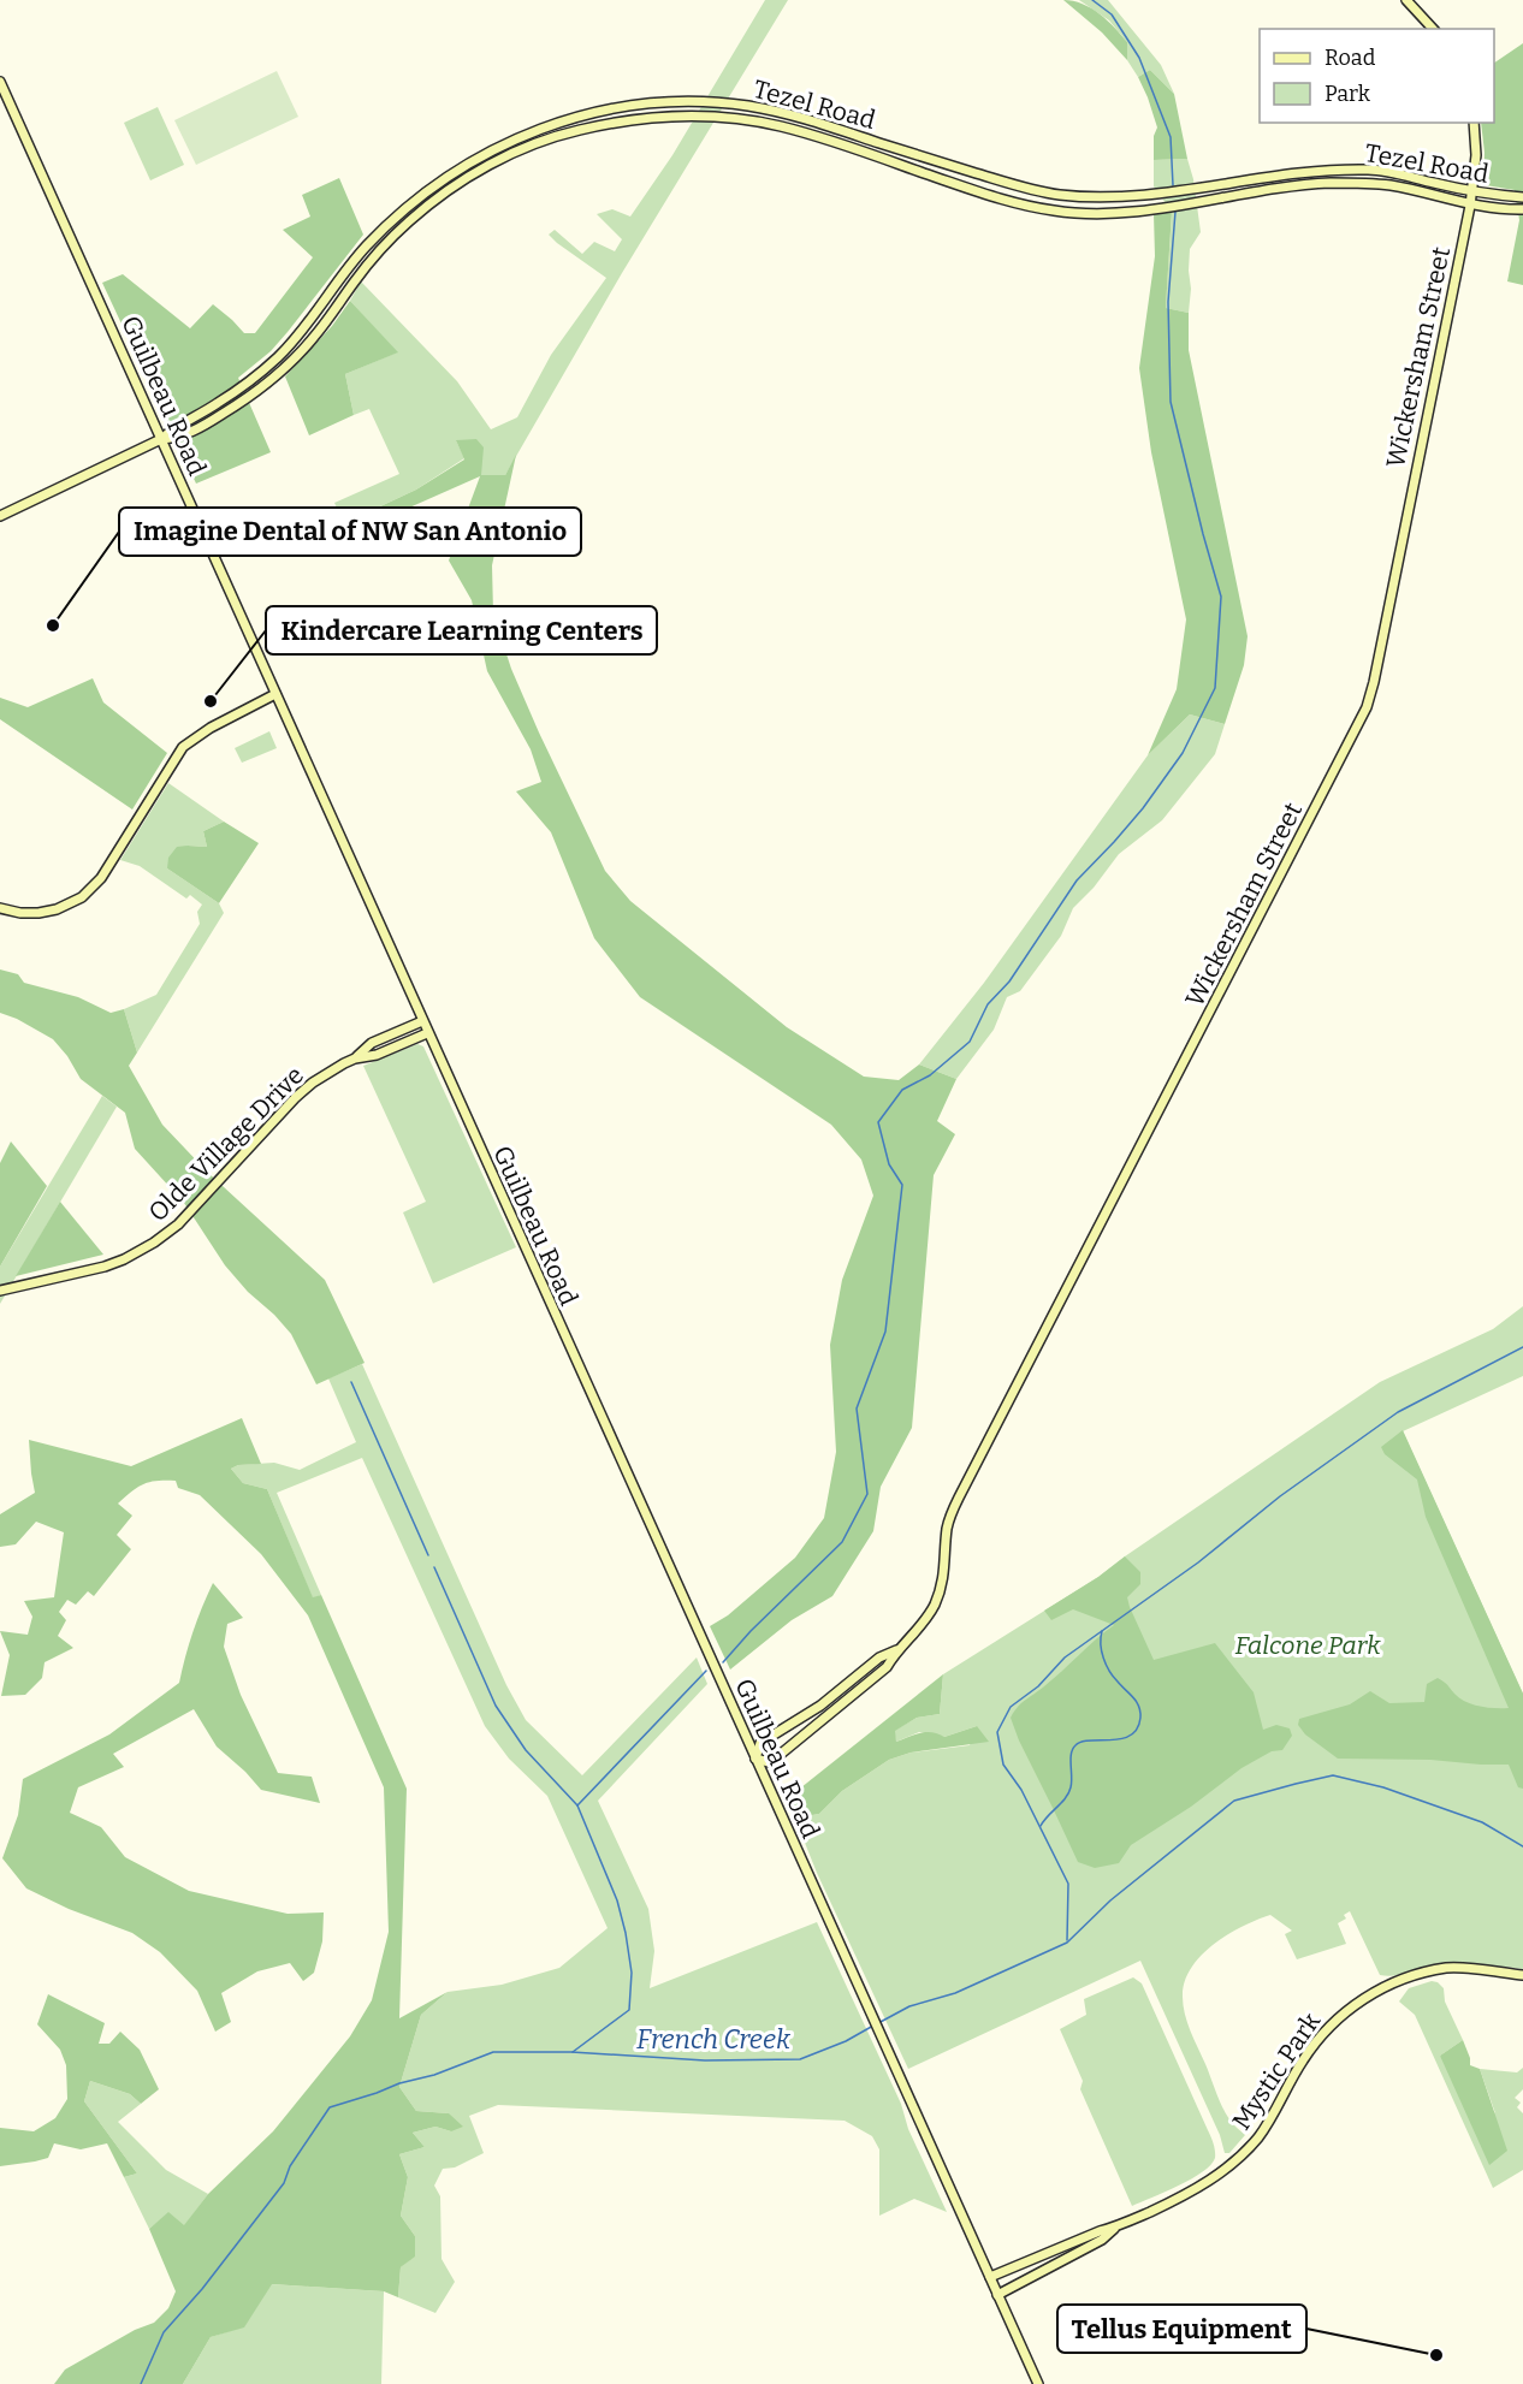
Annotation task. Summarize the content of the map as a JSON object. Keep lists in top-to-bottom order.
{
  "streets": {
    "main road": [
      "Tezel Road",
      "Wickersham Street",
      "Guilbeau Road",
      "Olde Village Drive",
      "Mystic Park"
    ]
  },
  "crossings": [
    ["Tezel Road", "Wickersham Street"],
    ["Tezel Road", "Guilbeau Road"],
    ["Wickersham Street", "Guilbeau Road"],
    ["Guilbeau Road", "Olde Village Drive"],
    ["Guilbeau Road", "Mystic Park"]
  ],
  "water": ["French Creek"],
  "parks": ["Falcone Park"],
  "places": ["Imagine Dental of NW San Antonio", "Kindercare Learning Centers", "Tellus Equipment"],
  "legend": ["Road", "Park"]
}
